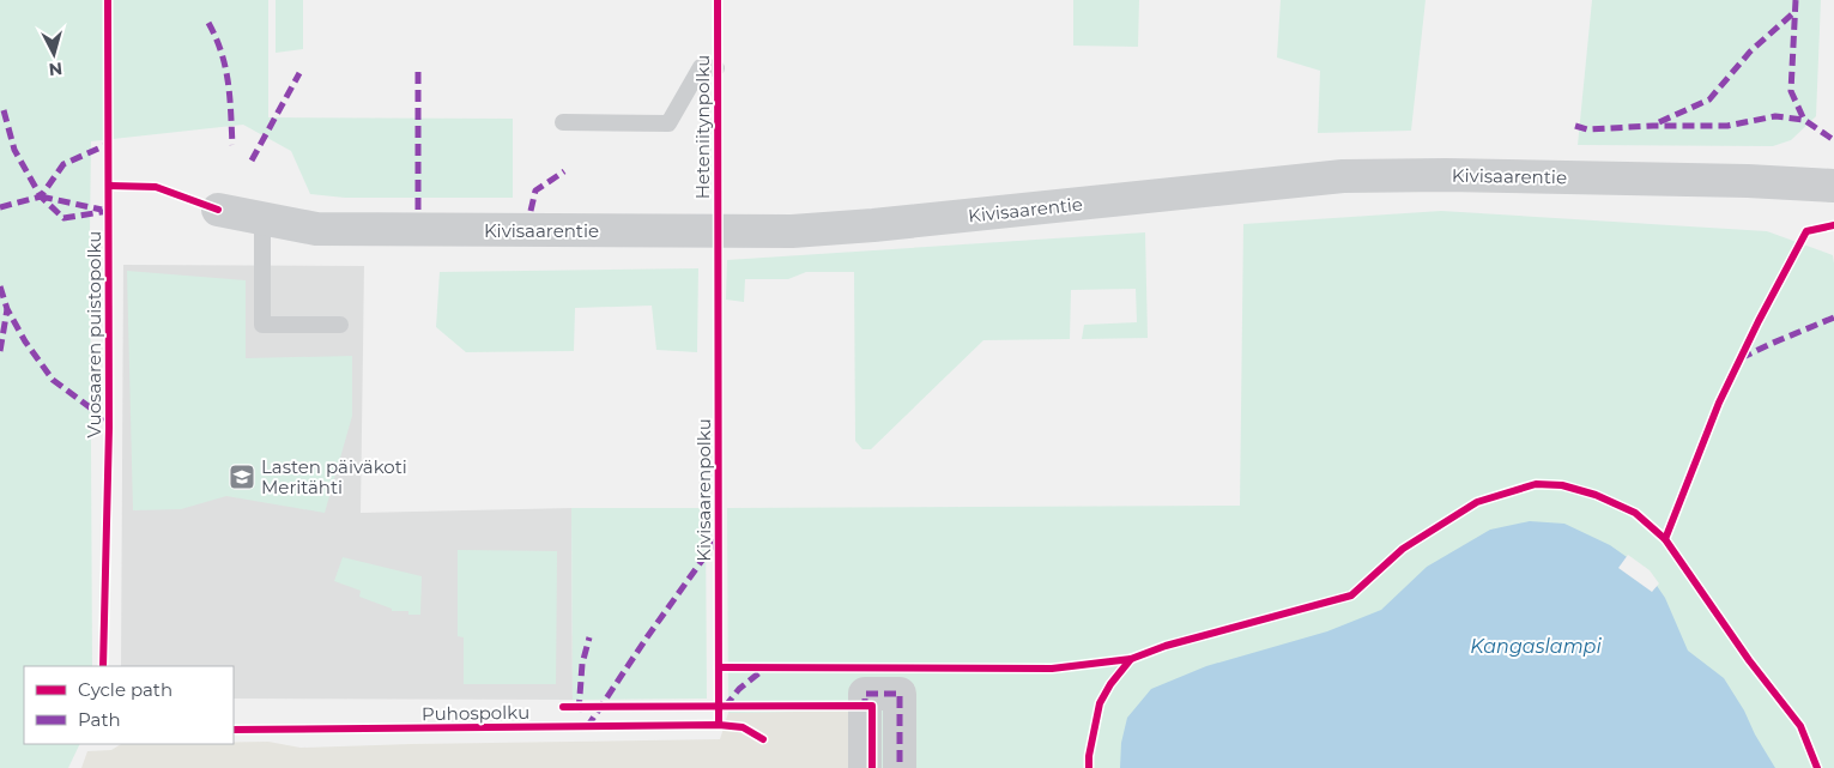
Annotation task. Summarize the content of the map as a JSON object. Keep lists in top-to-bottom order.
{
  "streets": {
    "street": ["Kivisaarentie"],
    "cycle path": ["Heteniitynpolku", "Vuosaaren puistopolku", "Puhospolku"]
  },
  "water": ["Kangaslampi"],
  "places": {
    "school or university": ["Lasten päiväkoti Meritähti"]
  },
  "legend": ["Cycle path", "Path"],
  "north": "bottom"
}
